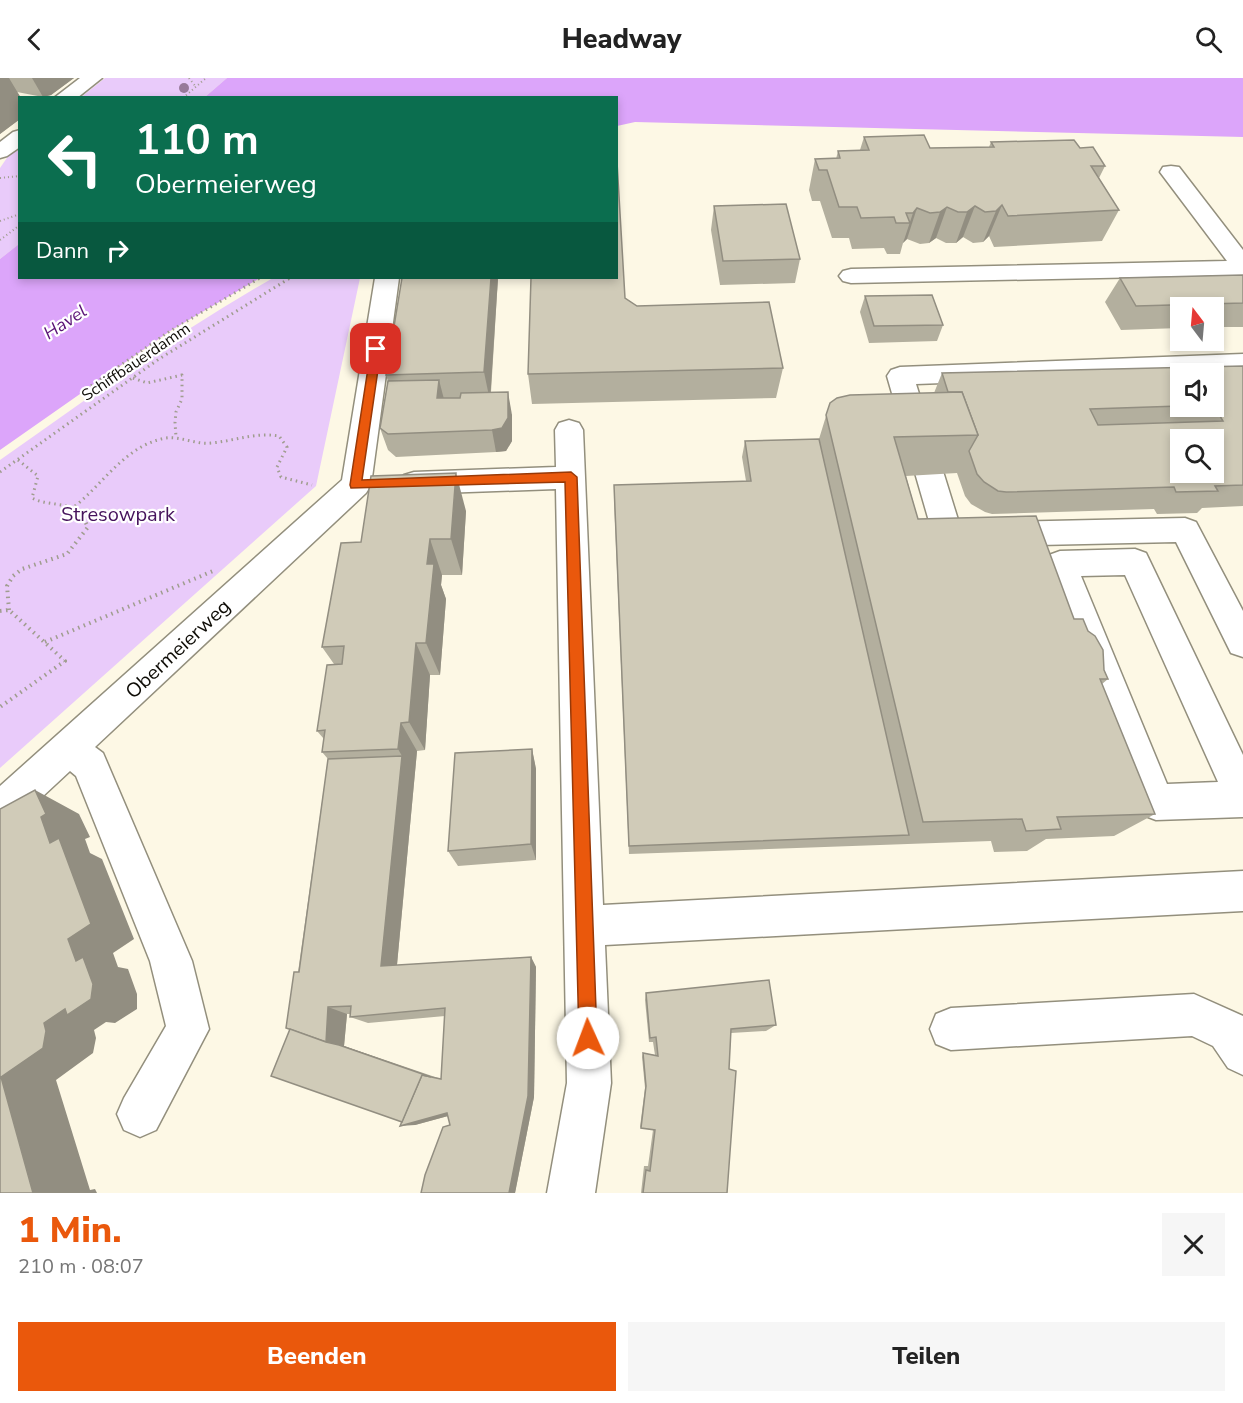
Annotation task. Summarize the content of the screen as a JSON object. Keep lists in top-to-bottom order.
{
  "streets": {
    "street": ["Obermeierweg"],
    "path": ["Schiffbauerdamm"]
  },
  "water": ["Havel"],
  "parks": ["Stresowpark"],
  "north": "top",
  "page": {
    "header": "Headway",
    "turn": ["110 m", "Obermeierweg"],
    "then": "Dann",
    "heading": ["1 Min.", "210 m · 08:07"],
    "buttons": ["Beenden", "Teilen"]
  }
}
